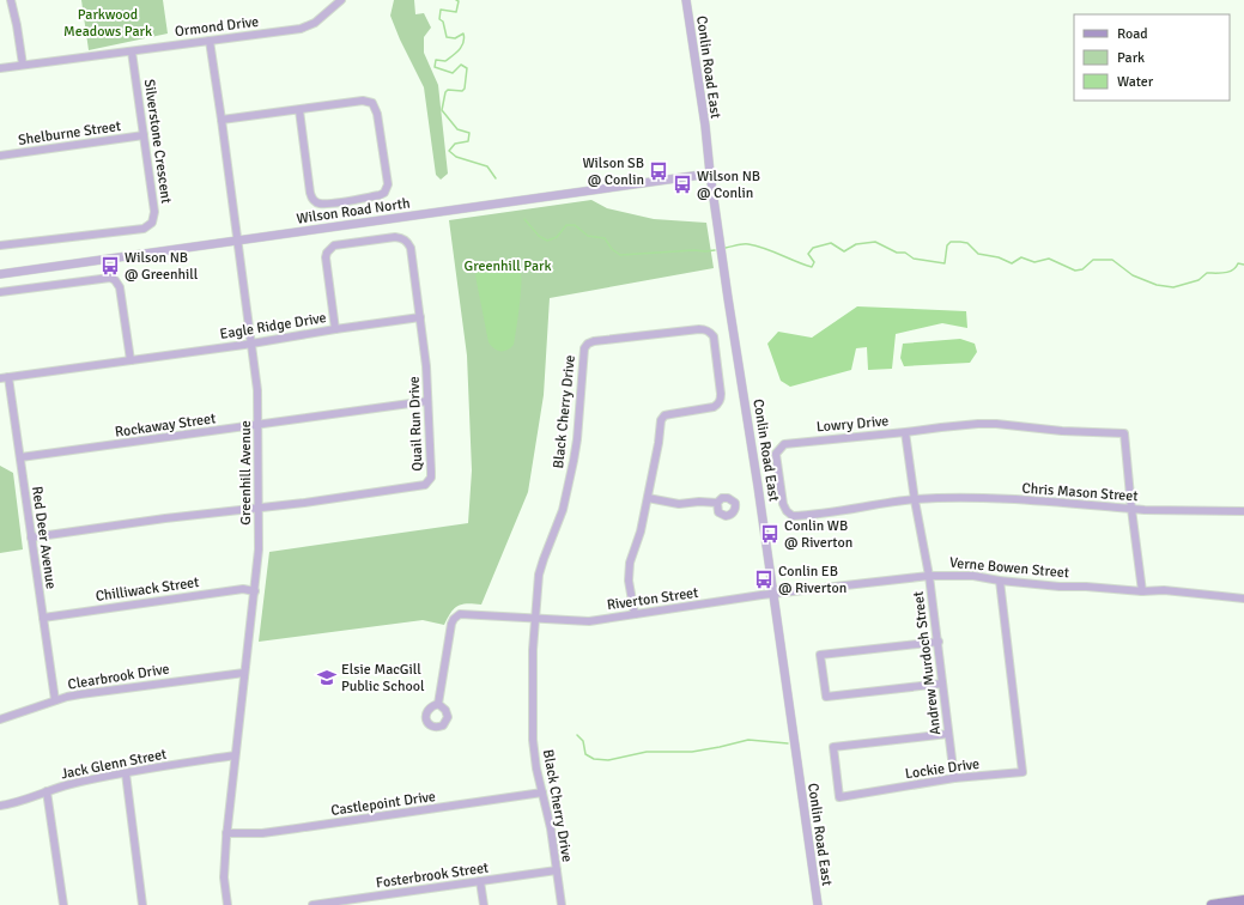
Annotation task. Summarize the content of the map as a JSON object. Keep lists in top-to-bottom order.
{
  "streets": {
    "street": [
      "Ormond Drive",
      "Conlin Road East",
      "Shelburne Street",
      "Silverstone Crescent",
      "Wilson Road North",
      "Eagle Ridge Drive",
      "Black Cherry Drive",
      "Quail Run Drive",
      "Lowry Drive",
      "Rockaway Street",
      "Greenhill Avenue",
      "Chris Mason Street",
      "Red Deer Avenue",
      "Verne Bowen Street",
      "Chilliwack Street",
      "Riverton Street",
      "Andrew Murdoch Street",
      "Clearbrook Drive",
      "Jack Glenn Street",
      "Lockie Drive",
      "Castlepoint Drive",
      "Fosterbrook Street"
    ]
  },
  "crossings": [
    ["Ormond Drive", "Silverstone Crescent"],
    ["Ormond Drive", "Greenhill Avenue"],
    ["Conlin Road East", "Wilson Road North"],
    ["Conlin Road East", "Verne Bowen Street"],
    ["Conlin Road East", "Riverton Street"],
    ["Shelburne Street", "Silverstone Crescent"],
    ["Wilson Road North", "Greenhill Avenue"],
    ["Eagle Ridge Drive", "Quail Run Drive"],
    ["Eagle Ridge Drive", "Greenhill Avenue"],
    ["Eagle Ridge Drive", "Red Deer Avenue"],
    ["Black Cherry Drive", "Riverton Street"],
    ["Black Cherry Drive", "Castlepoint Drive"],
    ["Black Cherry Drive", "Fosterbrook Street"],
    ["Quail Run Drive", "Rockaway Street"],
    ["Quail Run Drive", "Greenhill Avenue"],
    ["Quail Run Drive", "Red Deer Avenue"],
    ["Lowry Drive", "Chris Mason Street"],
    ["Lowry Drive", "Andrew Murdoch Street"],
    ["Rockaway Street", "Greenhill Avenue"],
    ["Rockaway Street", "Red Deer Avenue"],
    ["Greenhill Avenue", "Chilliwack Street"],
    ["Greenhill Avenue", "Clearbrook Drive"],
    ["Greenhill Avenue", "Jack Glenn Street"],
    ["Greenhill Avenue", "Castlepoint Drive"],
    ["Chris Mason Street", "Andrew Murdoch Street"],
    ["Red Deer Avenue", "Chilliwack Street"],
    ["Red Deer Avenue", "Clearbrook Drive"],
    ["Verne Bowen Street", "Riverton Street"],
    ["Verne Bowen Street", "Andrew Murdoch Street"],
    ["Verne Bowen Street", "Lockie Drive"],
    ["Andrew Murdoch Street", "Lockie Drive"]
  ],
  "parks": ["Parkwood Meadows Park", "Greenhill Park"],
  "places": {
    "bus stop": [
      "Wilson SB @ Conlin",
      "Wilson NB @ Conlin",
      "Wilson NB @ Greenhill",
      "Conlin WB @ Riverton",
      "Conlin EB @ Riverton"
    ],
    "school or university": ["Elsie MacGill Public School"]
  },
  "legend": ["Road", "Park", "Water"]
}
